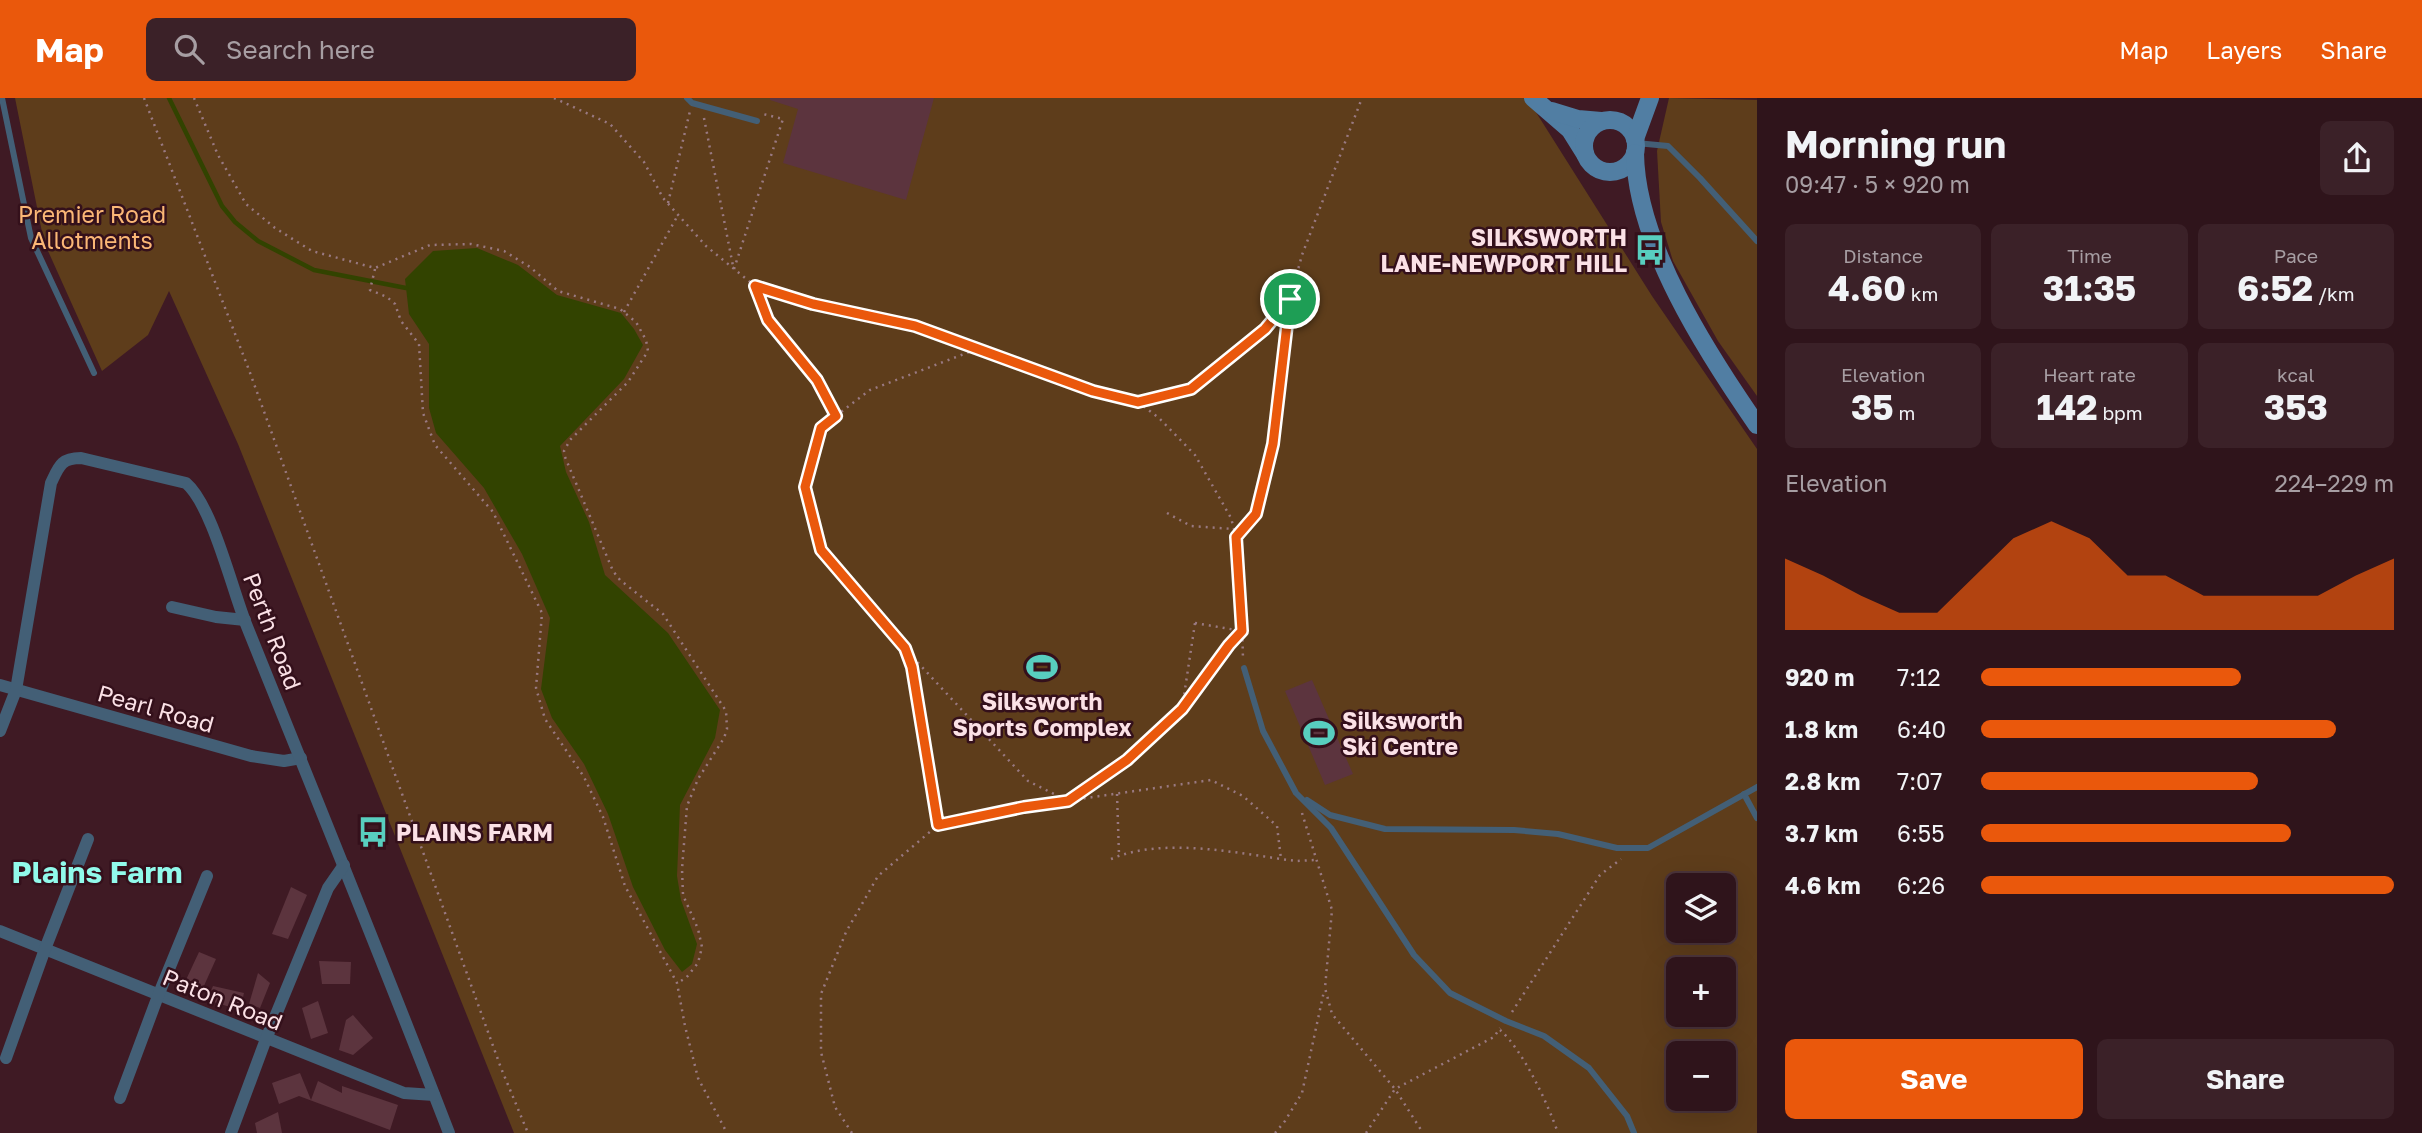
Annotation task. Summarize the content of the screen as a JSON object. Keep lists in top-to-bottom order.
{
  "streets": {
    "street": ["Perth Road", "Pearl Road", "Paton Road"]
  },
  "crossings": [
    ["Perth Road", "Pearl Road"],
    ["Perth Road", "Paton Road"]
  ],
  "districts": ["Plains Farm"],
  "parks": ["Premier Road Allotments"],
  "places": {
    "bus stop": ["SILKSWORTH LANE-NEWPORT HILL", "PLAINS FARM"],
    "sports": ["Silksworth Sports Complex", "Silksworth Ski Centre"]
  },
  "page": {
    "header": "Map",
    "search": "Search here",
    "nav": ["Map", "Layers", "Share"],
    "heading": ["Morning run", "09:47 · 5 × 920 m"],
    "stats": [
      ["Distance", "4.60 km"],
      ["Time", "31:35"],
      ["Pace", "6:52 /km"],
      ["Elevation", "35 m"],
      ["Heart rate", "142 bpm"],
      ["kcal", "353"]
    ],
    "chart": ["Elevation", "224–229 m"],
    "list": [
      {
        "name": "920 m",
        "note": "7:12"
      },
      {
        "name": "1.8 km",
        "note": "6:40"
      },
      {
        "name": "2.8 km",
        "note": "7:07"
      },
      {
        "name": "3.7 km",
        "note": "6:55"
      },
      {
        "name": "4.6 km",
        "note": "6:26"
      }
    ],
    "map_buttons": ["+", "−"],
    "buttons": ["Save", "Share"]
  }
}
